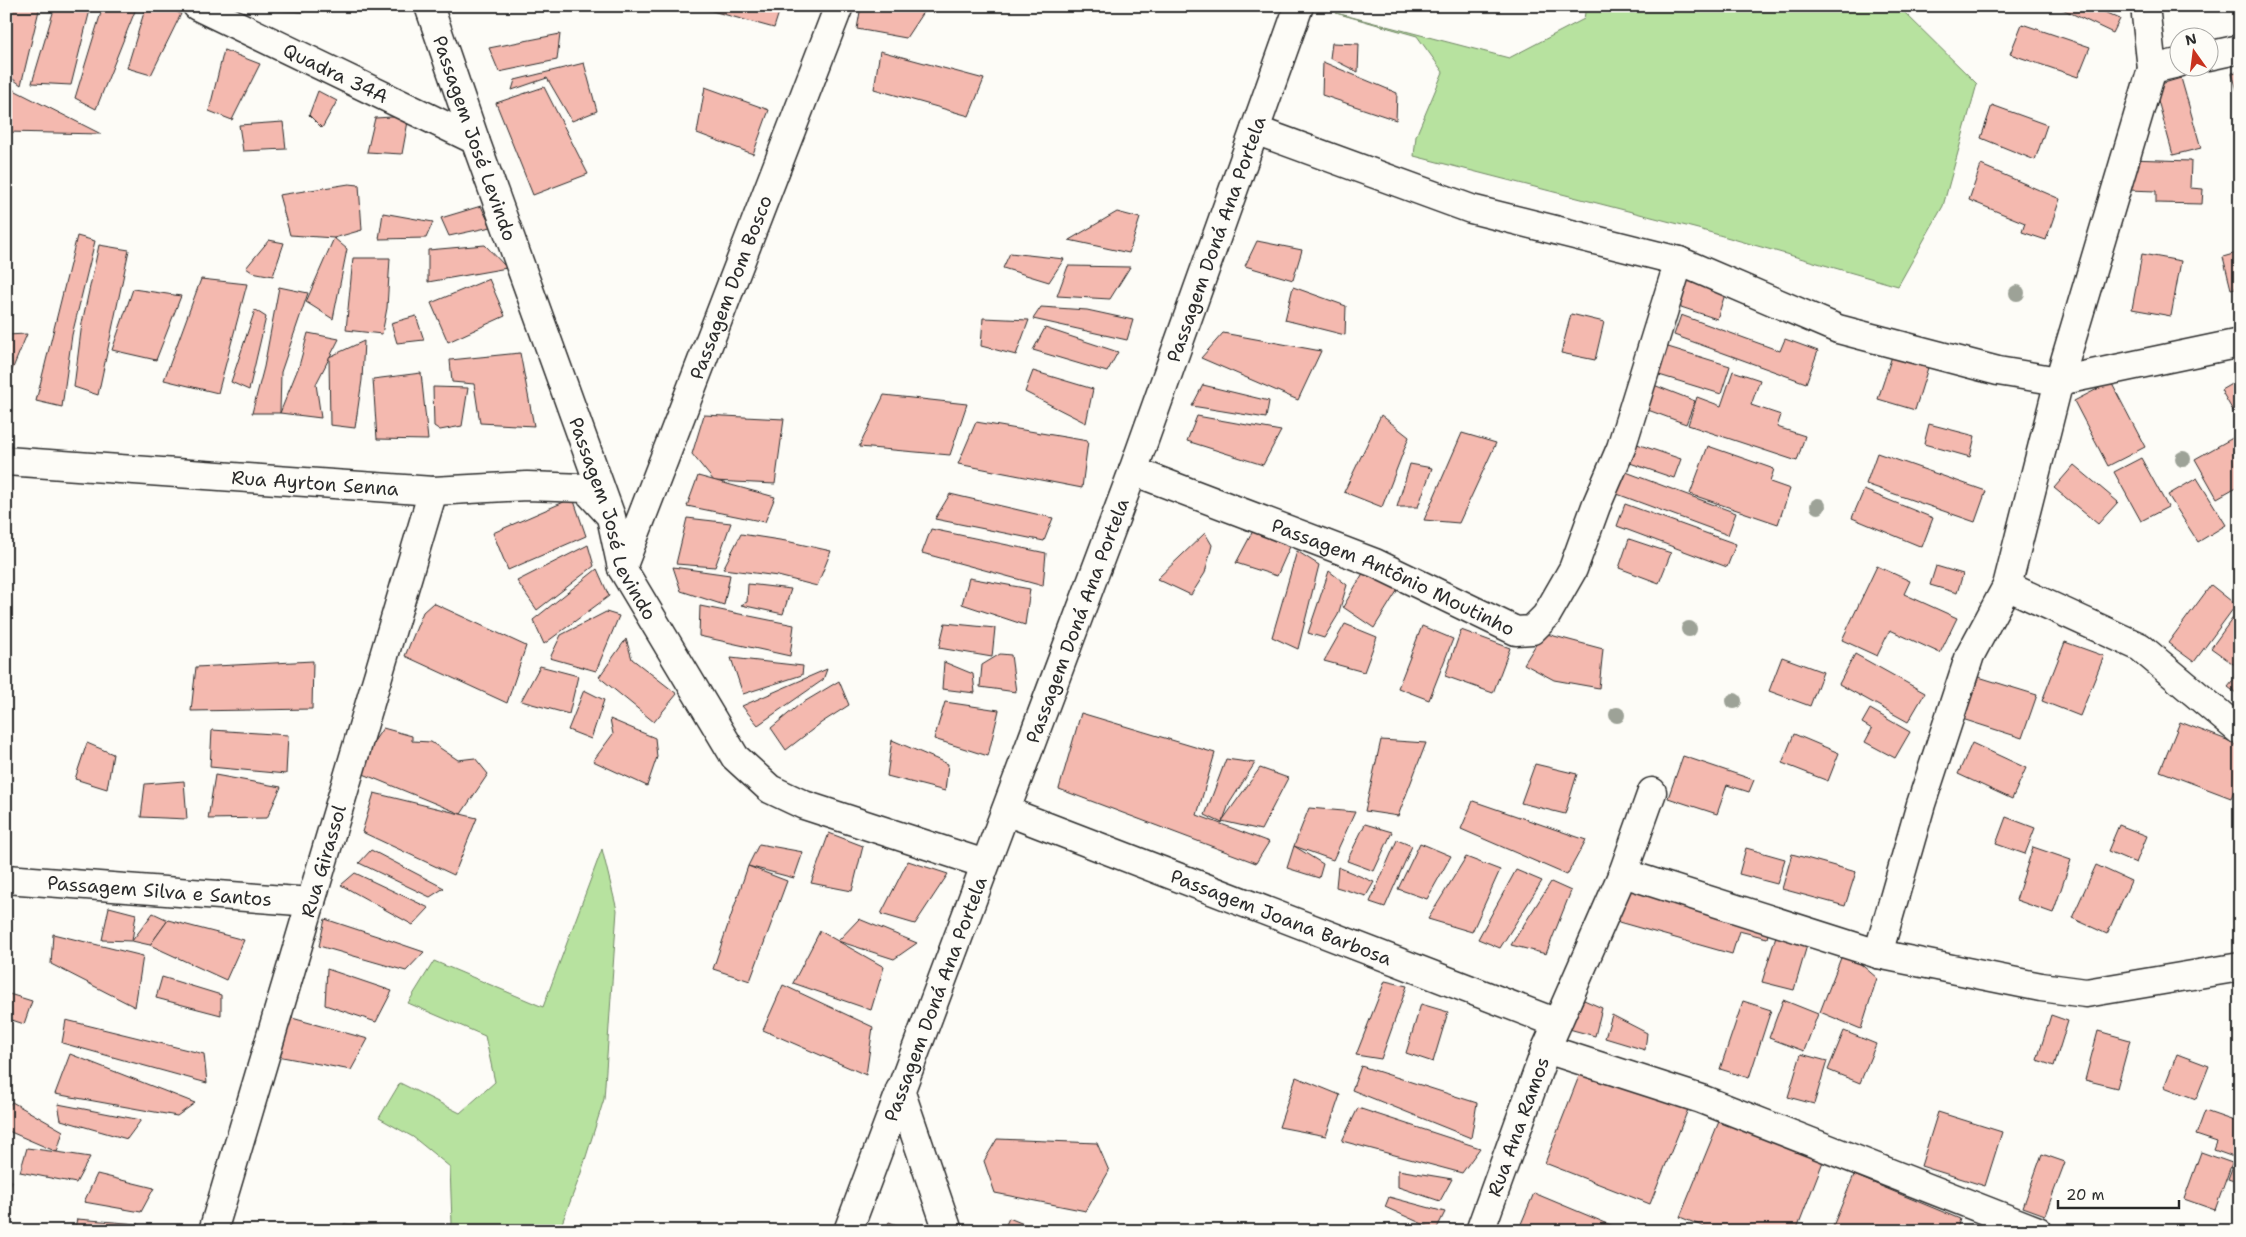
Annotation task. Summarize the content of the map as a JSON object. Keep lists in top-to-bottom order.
{
  "streets": {
    "street": [
      "Quadra 34A",
      "Passagem José Levindo",
      "Passagem Doná Ana Portela",
      "Passagem Dom Bosco",
      "Rua Ayrton Senna",
      "Passagem Antônio Moutinho",
      "Rua Girassol",
      "Passagem Silva e Santos",
      "Passagem Joana Barbosa",
      "Rua Ana Ramos"
    ]
  },
  "crossings": [
    ["Quadra 34A", "Passagem José Levindo"],
    ["Passagem José Levindo", "Passagem Doná Ana Portela"],
    ["Passagem José Levindo", "Passagem Dom Bosco"],
    ["Passagem José Levindo", "Rua Ayrton Senna"],
    ["Passagem Doná Ana Portela", "Passagem Antônio Moutinho"],
    ["Passagem Doná Ana Portela", "Passagem Joana Barbosa"],
    ["Rua Ayrton Senna", "Rua Girassol"],
    ["Rua Girassol", "Passagem Silva e Santos"],
    ["Passagem Joana Barbosa", "Rua Ana Ramos"]
  ],
  "scale_bar": "20 m",
  "north": "top"
}
